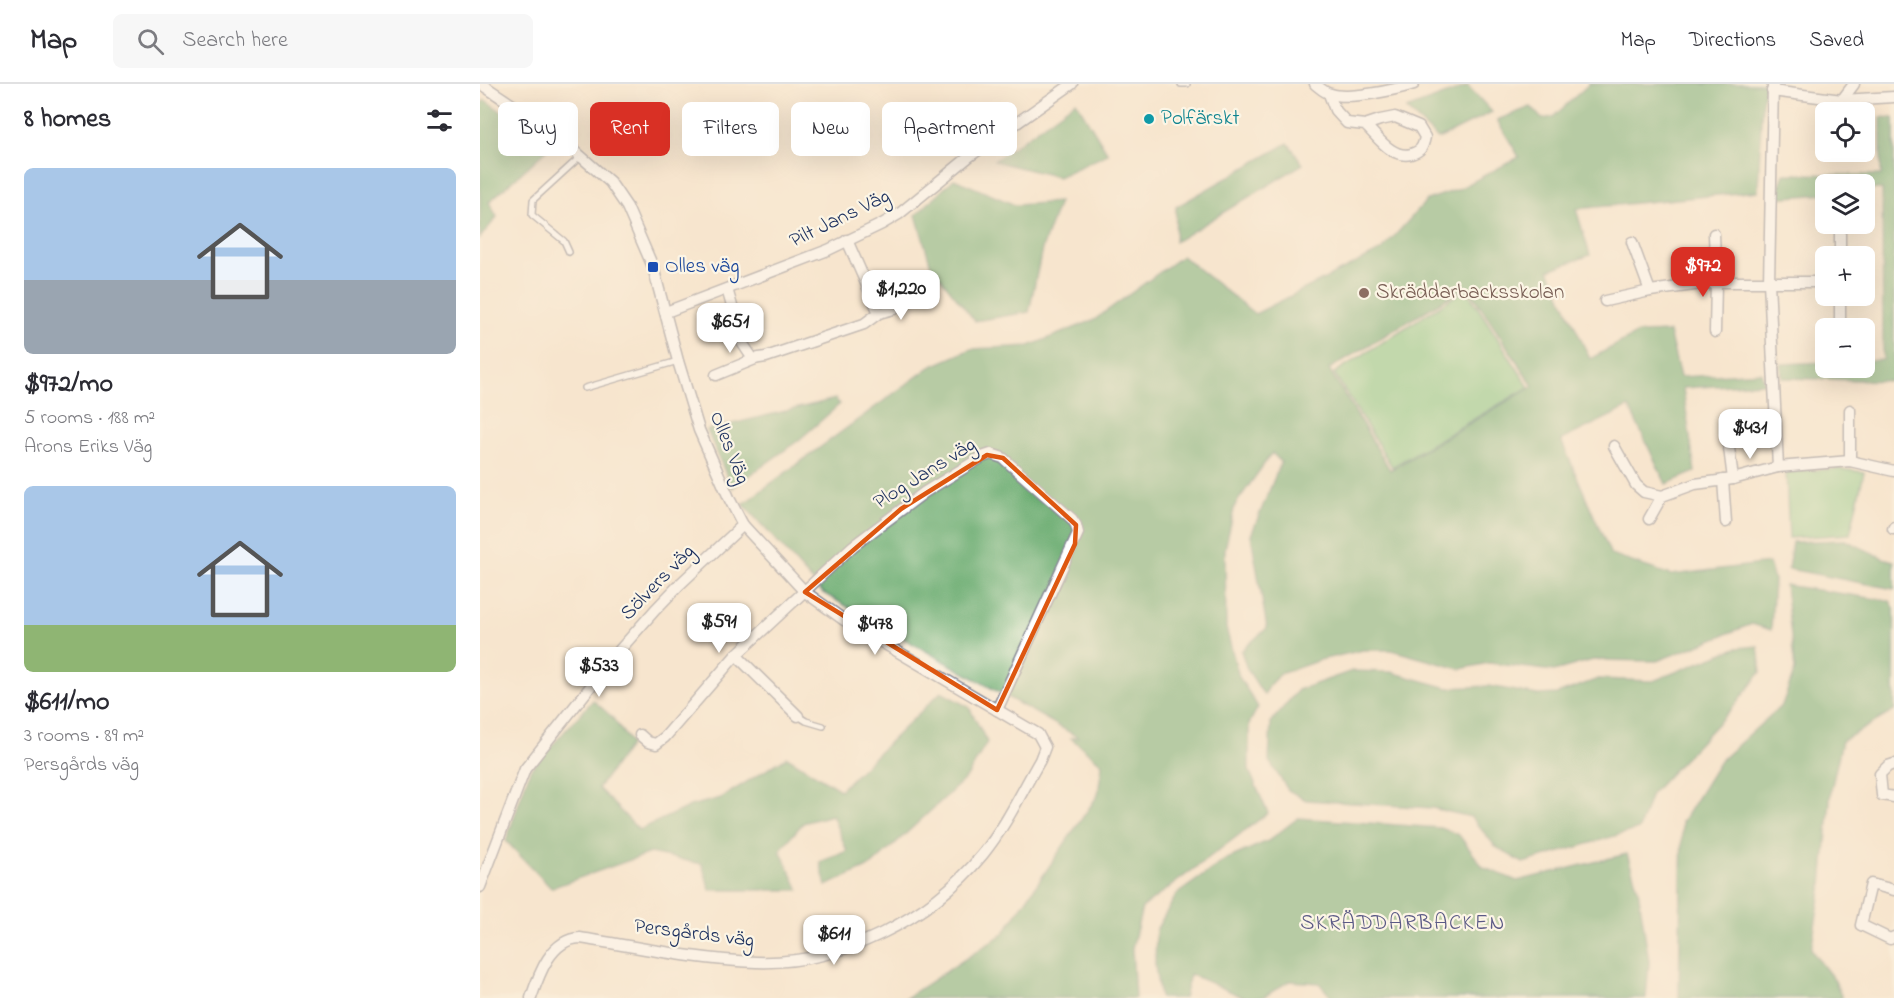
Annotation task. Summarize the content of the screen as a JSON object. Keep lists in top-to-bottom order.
{
  "streets": {
    "street": [
      "Pilt Jans Väg",
      "Olles Väg",
      "Plog Jans väg",
      "Sölvers väg",
      "Persgårds väg"
    ]
  },
  "crossings": [
    ["Pilt Jans Väg", "Olles Väg"],
    ["Olles Väg", "Plog Jans väg"],
    ["Olles Väg", "Sölvers väg"],
    ["Olles Väg", "Persgårds väg"]
  ],
  "districts": ["SKRÄDDARBACKEN"],
  "places": {
    "other": ["Polfärskt", "Skräddarbacksskolan"],
    "transit": ["Olles väg"]
  },
  "page": {
    "header": "Map",
    "search": "Search here",
    "nav": ["Map", "Directions", "Saved"],
    "heading": "8 homes",
    "map_buttons": ["+", "−"],
    "chip": [
      "Buy",
      "Rent",
      "Filters",
      "New",
      "Apartment"
    ],
    "list": [
      {
        "name": "$972/mo",
        "note": "5 rooms · 188 m² · Arons Eriks Väg"
      },
      {
        "name": "$611/mo",
        "note": "3 rooms · 89 m² · Persgårds väg"
      }
    ],
    "price": [
      "$972",
      "$1,220",
      "$651",
      "$431",
      "$591",
      "$478",
      "$533",
      "$611"
    ]
  }
}
